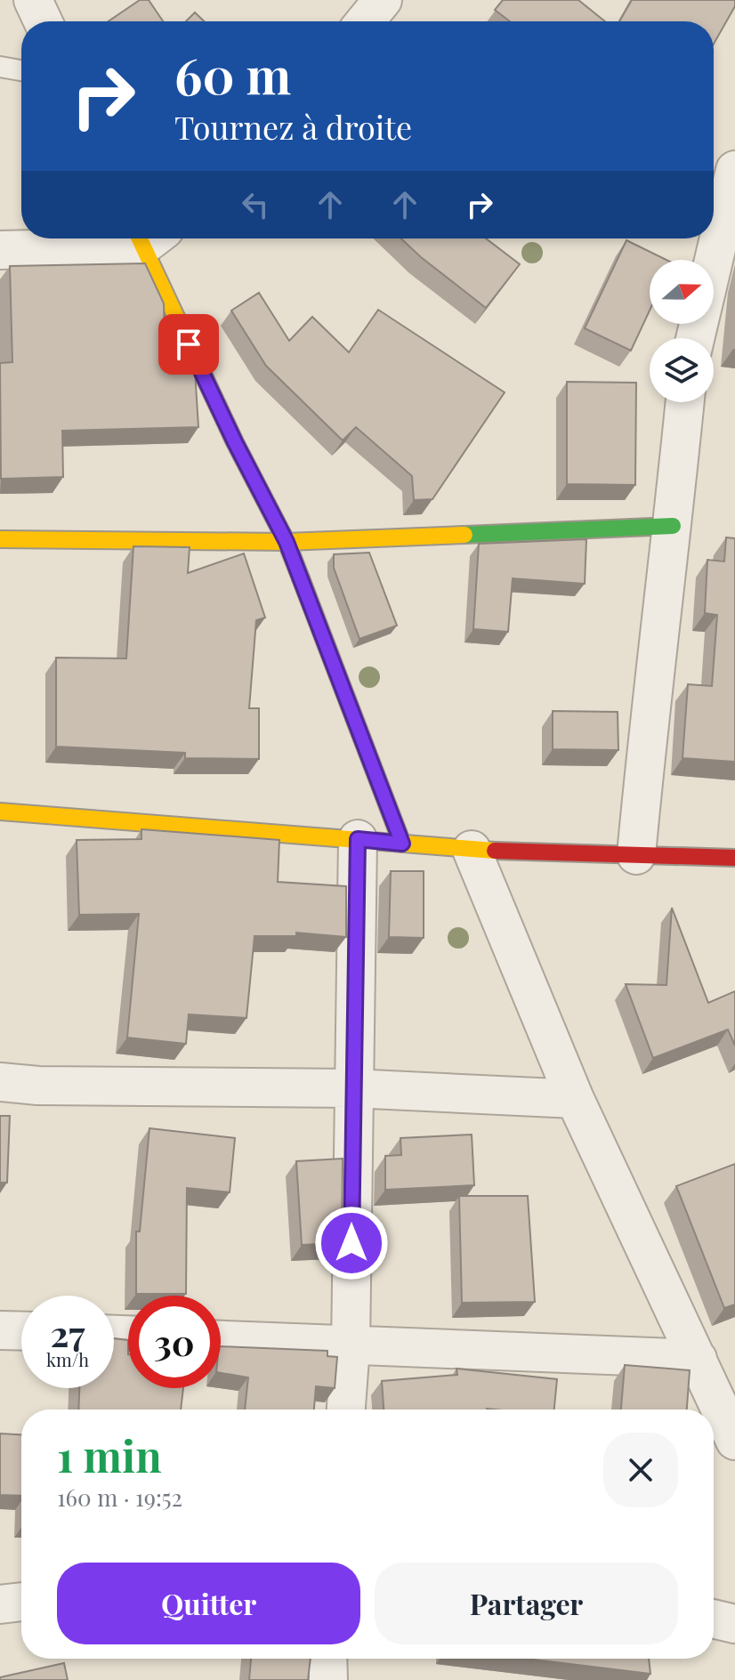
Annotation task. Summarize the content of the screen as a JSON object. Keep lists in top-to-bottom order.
{
  "north": "right",
  "page": {
    "turn": ["60 m", "Tournez à droite"],
    "speed": "27 km/h",
    "limit": "30",
    "heading": ["1 min", "160 m · 19:52"],
    "buttons": ["Quitter", "Partager"]
  }
}
